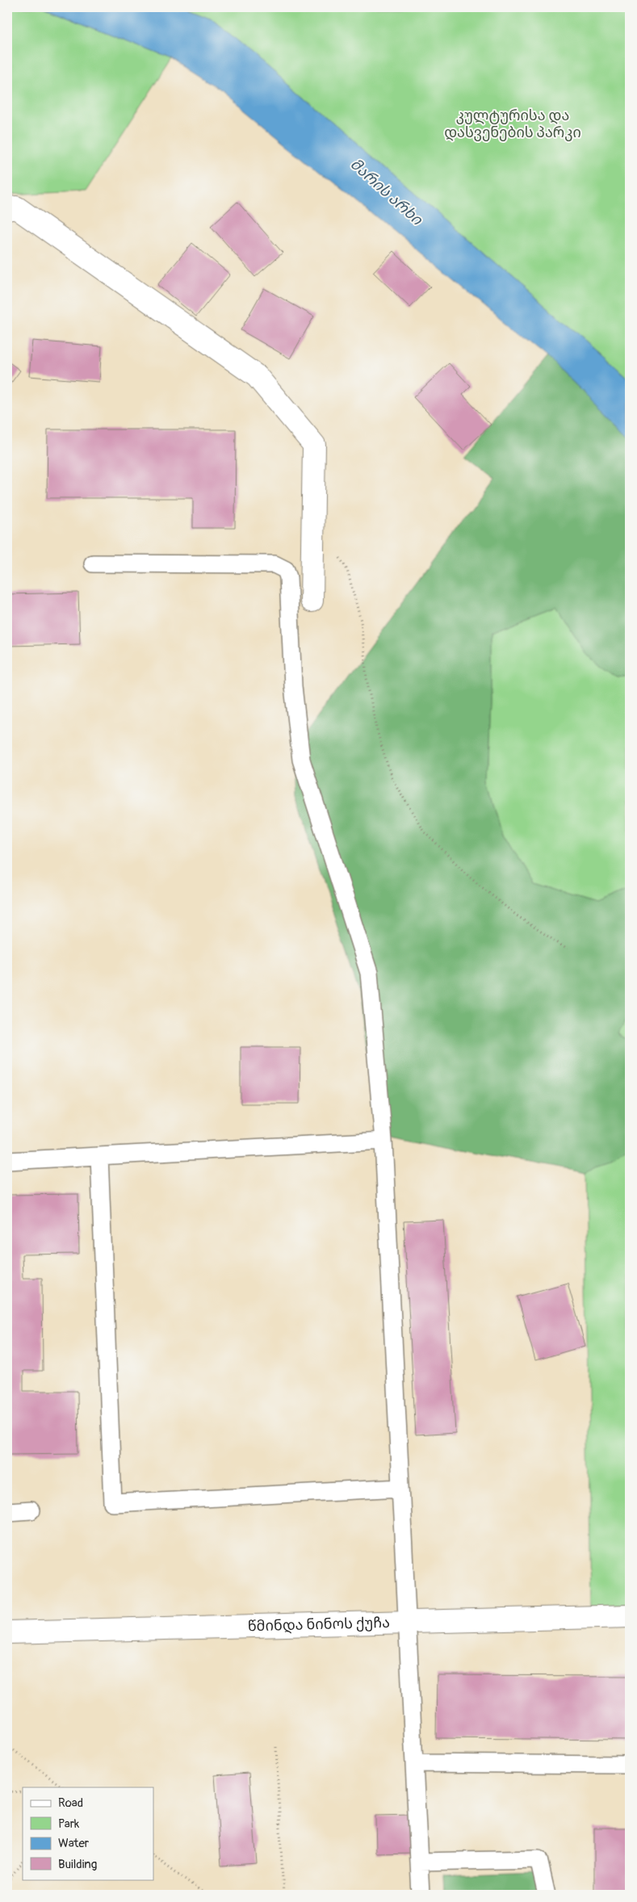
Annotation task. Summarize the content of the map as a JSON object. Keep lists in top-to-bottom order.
{
  "streets": {
    "street": ["წმინდა ნინოს ქუჩა"]
  },
  "water": ["მარის არხი"],
  "parks": ["კულტურისა და დასვენების პარკი"],
  "legend": [
    "Road",
    "Park",
    "Water",
    "Building"
  ]
}
